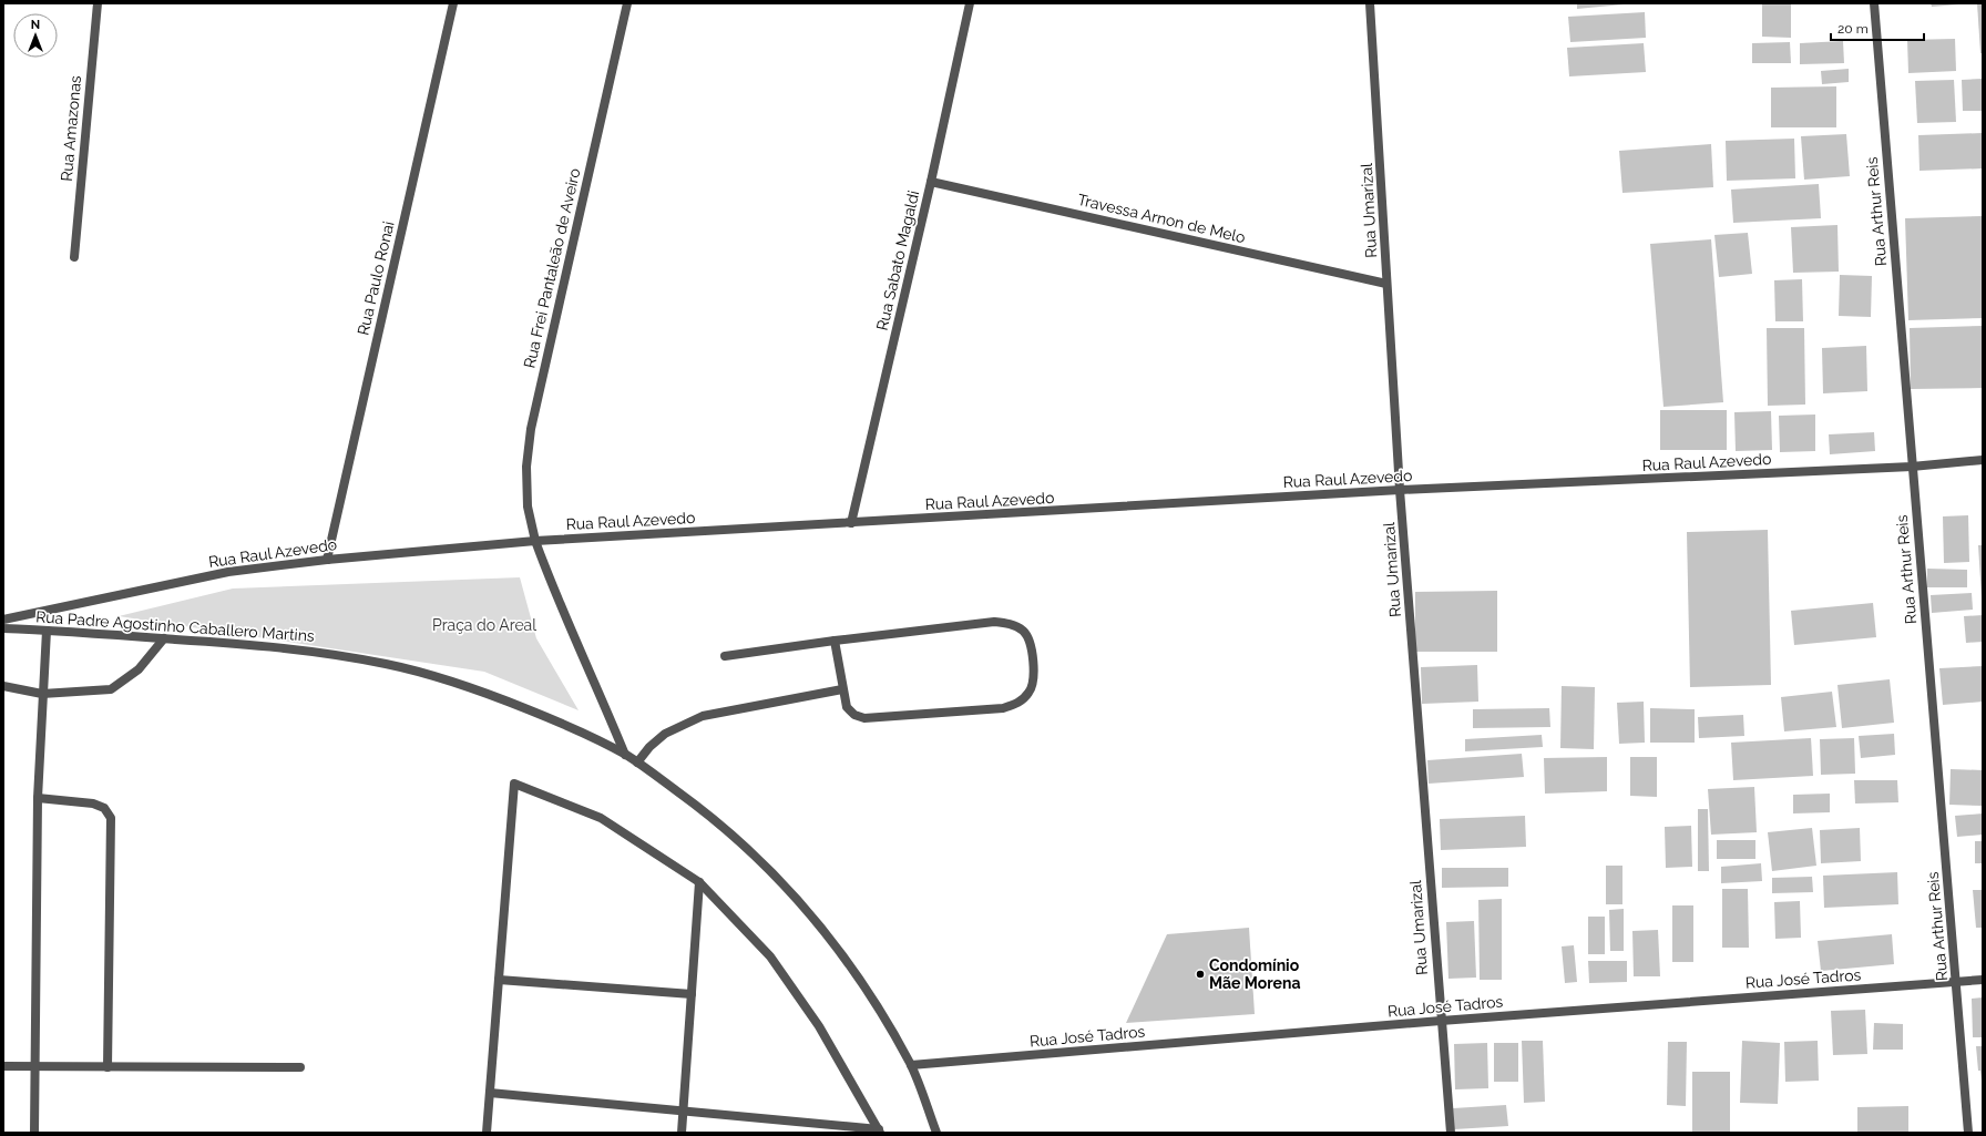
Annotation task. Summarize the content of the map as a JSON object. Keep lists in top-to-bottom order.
{
  "streets": {
    "street": [
      "Rua Amazonas",
      "Rua Umarizal",
      "Rua Arthur Reis",
      "Travessa Arnon de Melo",
      "Rua Sabato Magaldi",
      "Rua Frei Pantaleão de Aveiro",
      "Rua Paulo Ronai",
      "Rua Raul Azevedo",
      "Rua Padre Agostinho Caballero Martins",
      "Rua José Tadros"
    ]
  },
  "crossings": [
    ["Rua Umarizal", "Travessa Arnon de Melo"],
    ["Rua Umarizal", "Rua Raul Azevedo"],
    ["Rua Umarizal", "Rua José Tadros"],
    ["Rua Arthur Reis", "Rua Raul Azevedo"],
    ["Rua Arthur Reis", "Rua José Tadros"],
    ["Travessa Arnon de Melo", "Rua Sabato Magaldi"],
    ["Rua Sabato Magaldi", "Rua Raul Azevedo"],
    ["Rua Frei Pantaleão de Aveiro", "Rua Raul Azevedo"],
    ["Rua Frei Pantaleão de Aveiro", "Rua Padre Agostinho Caballero Martins"],
    ["Rua Paulo Ronai", "Rua Raul Azevedo"],
    ["Rua Padre Agostinho Caballero Martins", "Rua José Tadros"]
  ],
  "parks": ["Praça do Areal"],
  "places": ["Condomínio Mãe Morena"],
  "scale_bar": "20 m",
  "north": "top"
}
